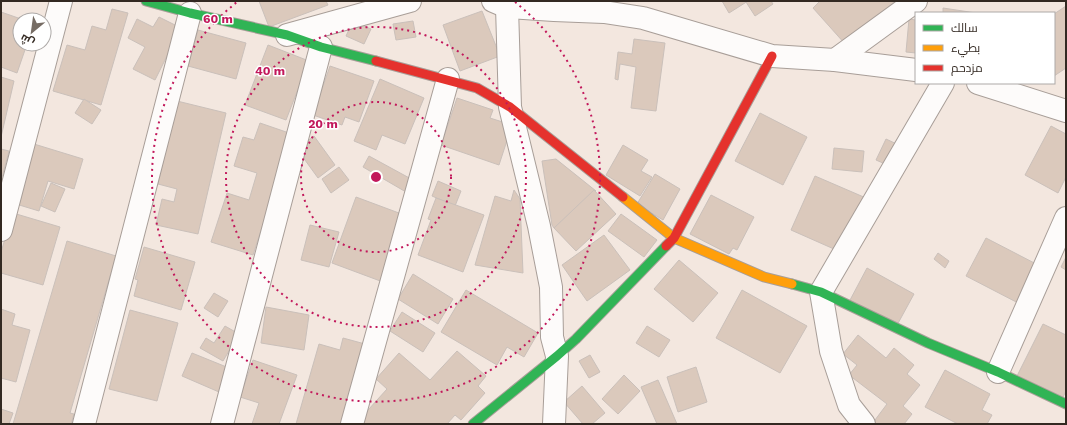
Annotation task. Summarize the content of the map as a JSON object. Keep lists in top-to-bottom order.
{
  "legend": ["سالك", "بطيء", "مزدحم"],
  "north": "bottom left",
  "rings": ["60 m", "40 m", "20 m"]
}
